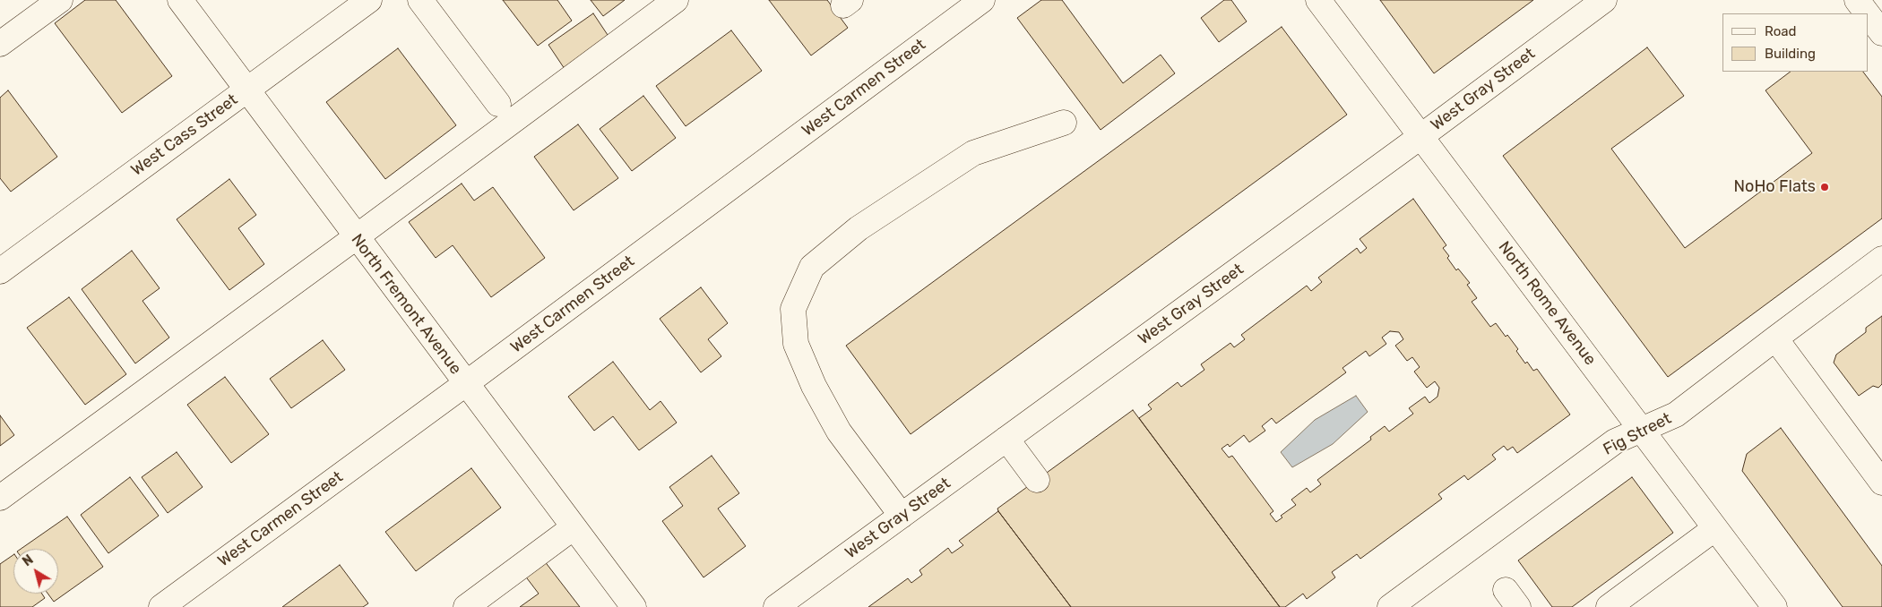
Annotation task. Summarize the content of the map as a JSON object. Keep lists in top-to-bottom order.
{
  "streets": {
    "street": [
      "West Carmen Street",
      "West Gray Street",
      "West Cass Street",
      "North Rome Avenue",
      "North Fremont Avenue",
      "Fig Street"
    ]
  },
  "crossings": [
    ["West Carmen Street", "North Fremont Avenue"],
    ["West Gray Street", "North Rome Avenue"],
    ["West Cass Street", "North Fremont Avenue"],
    ["North Rome Avenue", "Fig Street"]
  ],
  "places": ["NoHo Flats"],
  "legend": ["Road", "Building"],
  "north": "top left"
}
